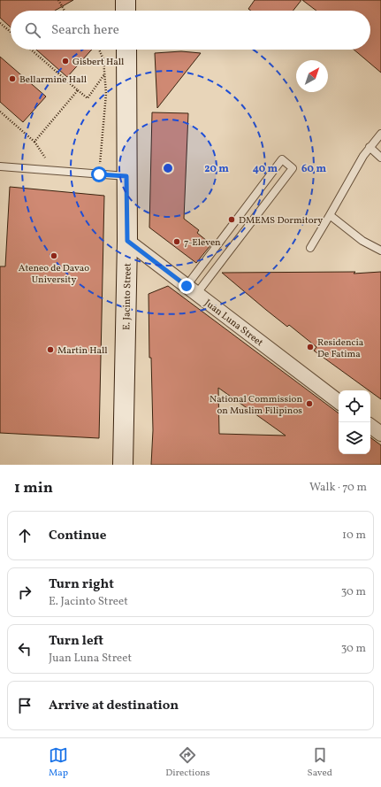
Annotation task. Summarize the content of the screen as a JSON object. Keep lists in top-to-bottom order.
{
  "streets": {
    "street": ["E. Jacinto Street", "Juan Luna Street"]
  },
  "crossings": [
    ["E. Jacinto Street", "Juan Luna Street"]
  ],
  "places": [
    "Gisbert Hall",
    "Bellarmine Hall",
    "DMEMS Dormitory",
    "7-Eleven",
    "Ateneo de Davao University",
    "Residencia De Fatima",
    "Martin Hall",
    "National Commission on Muslim Filipinos"
  ],
  "north": "top right",
  "page": {
    "search": "Search here",
    "heading": ["1 min", "Walk · 70 m"],
    "list": [
      ["Continue", "10 m"],
      ["Turn right", "E. Jacinto Street", "30 m"],
      ["Turn left", "Juan Luna Street", "30 m"],
      "Arrive at destination"
    ],
    "nav": ["Map", "Directions", "Saved"]
  },
  "rings": ["20 m", "40 m", "60 m"]
}
